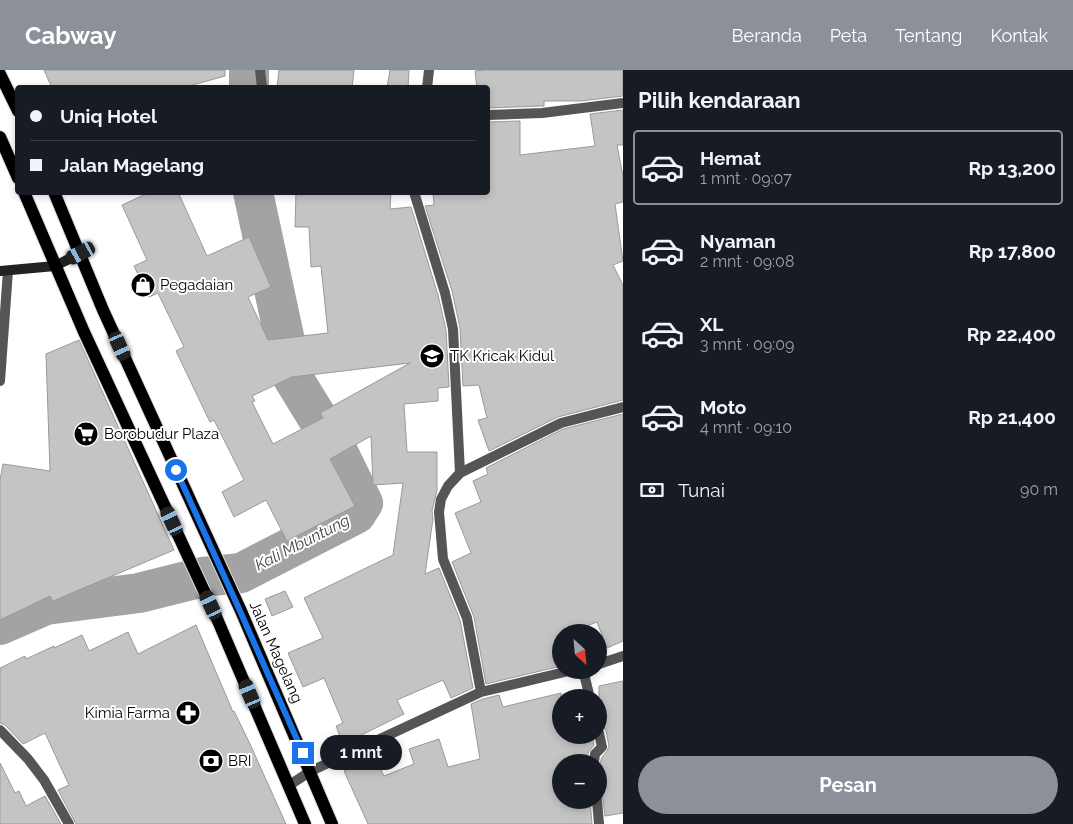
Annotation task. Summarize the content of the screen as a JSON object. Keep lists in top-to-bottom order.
{
  "streets": {
    "main road": ["Jalan Magelang"]
  },
  "water": ["Kali Mbuntung"],
  "places": {
    "shop": ["Pegadaian"],
    "school or university": ["TK Kricak Kidul"],
    "supermarket": ["Borobudur Plaza"],
    "pharmacy": ["Kimia Farma"],
    "bank": ["BRI"]
  },
  "north": "bottom right",
  "page": {
    "header": "Cabway",
    "nav": [
      "Beranda",
      "Peta",
      "Tentang",
      "Kontak"
    ],
    "heading": "Pilih kendaraan",
    "banner": ["Uniq Hotel", "Jalan Magelang"],
    "list": [
      {
        "name": "Hemat",
        "note": "1 mnt · 09:07",
        "value": "Rp 13,200"
      },
      {
        "name": "Nyaman",
        "note": "2 mnt · 09:08",
        "value": "Rp 17,800"
      },
      {
        "name": "XL",
        "note": "3 mnt · 09:09",
        "value": "Rp 22,400"
      },
      {
        "name": "Moto",
        "note": "4 mnt · 09:10",
        "value": "Rp 21,400"
      }
    ],
    "pay": ["Tunai", "90 m"],
    "map_buttons": ["+", "−"],
    "bubble": "1 mnt",
    "buttons": "Pesan"
  }
}
